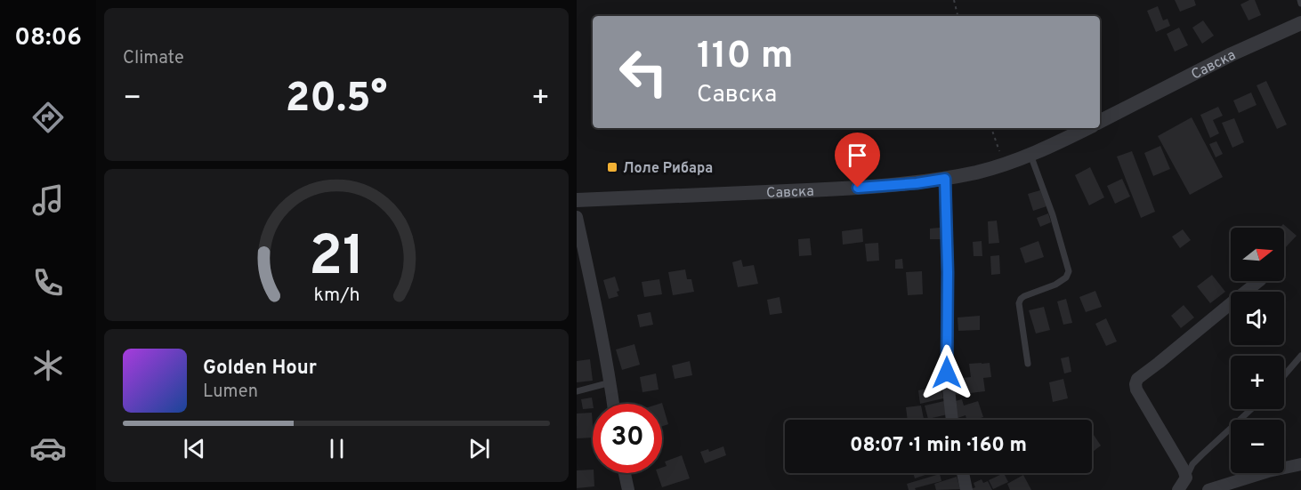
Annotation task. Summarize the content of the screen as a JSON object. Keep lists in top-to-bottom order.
{
  "streets": {
    "street": ["Савска"]
  },
  "places": {
    "transit": ["Лоле Рибара"]
  },
  "north": "right",
  "page": {
    "tabs": "08:06",
    "tile": "Climate",
    "turn": ["110 m", "Савска"],
    "heat": ["−", "20.5°", "+"],
    "map_buttons": ["+", "−"],
    "song": ["Golden Hour", "Lumen"],
    "limit": "30",
    "trip": "08:07 · 1 min · 160 m",
    "gauge": ["21", "km/h"]
  }
}
